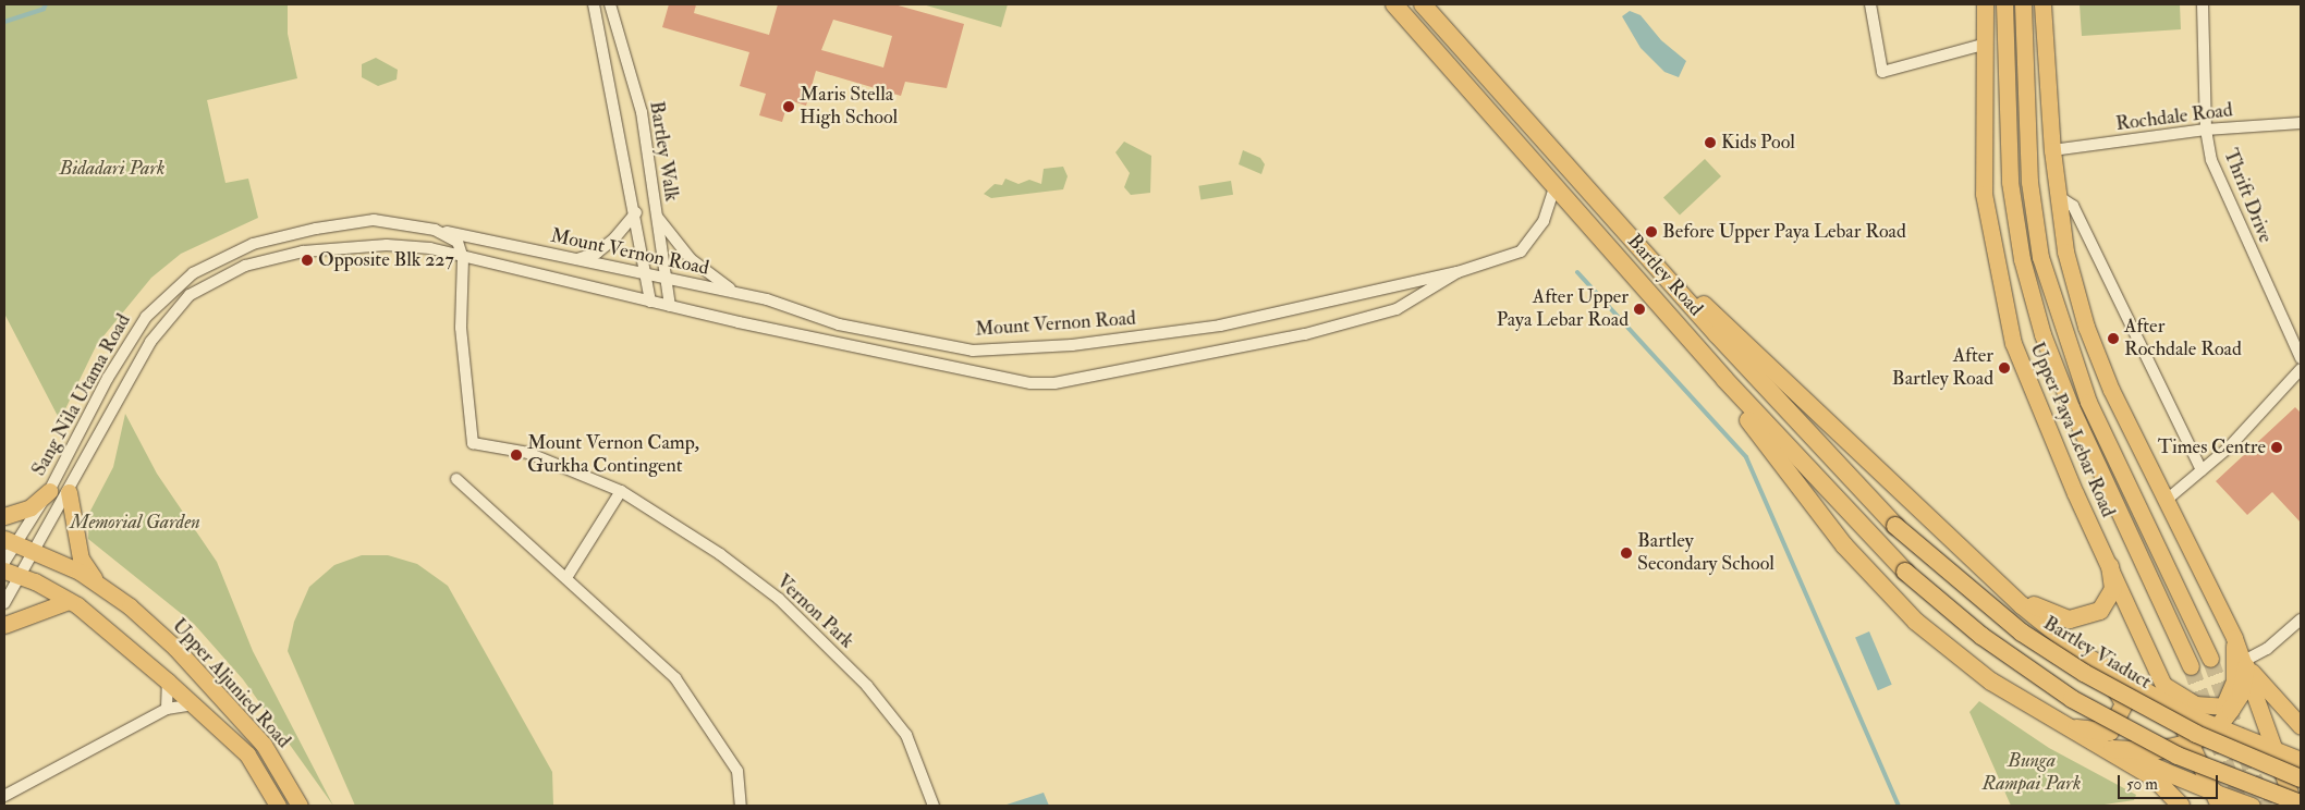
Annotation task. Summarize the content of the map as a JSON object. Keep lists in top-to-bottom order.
{
  "streets": {
    "highway": ["Bartley Road", "Bartley Viaduct"],
    "main road": ["Upper Paya Lebar Road", "Upper Aljunied Road"],
    "street": [
      "Rochdale Road",
      "Bartley Walk",
      "Thrift Drive",
      "Mount Vernon Road",
      "Sang Nila Utama Road",
      "Vernon Park"
    ]
  },
  "crossings": [
    ["Rochdale Road", "Thrift Drive"],
    ["Bartley Walk", "Mount Vernon Road"],
    ["Mount Vernon Road", "Bartley Road"],
    ["Mount Vernon Road", "Sang Nila Utama Road"],
    ["Mount Vernon Road", "Vernon Park"],
    ["Bartley Road", "Bartley Viaduct"],
    ["Sang Nila Utama Road", "Vernon Park"],
    ["Sang Nila Utama Road", "Upper Aljunied Road"]
  ],
  "parks": ["Bidadari Park", "Memorial Garden", "Bunga Rampai Park"],
  "places": [
    "Maris Stella High School",
    "Kids Pool",
    "Before Upper Paya Lebar Road",
    "Opposite Blk 227",
    "After Upper Paya Lebar Road",
    "After Rochdale Road",
    "After Bartley Road",
    "Times Centre",
    "Mount Vernon Camp, Gurkha Contingent",
    "Bartley Secondary School"
  ],
  "scale_bar": "50 m"
}
